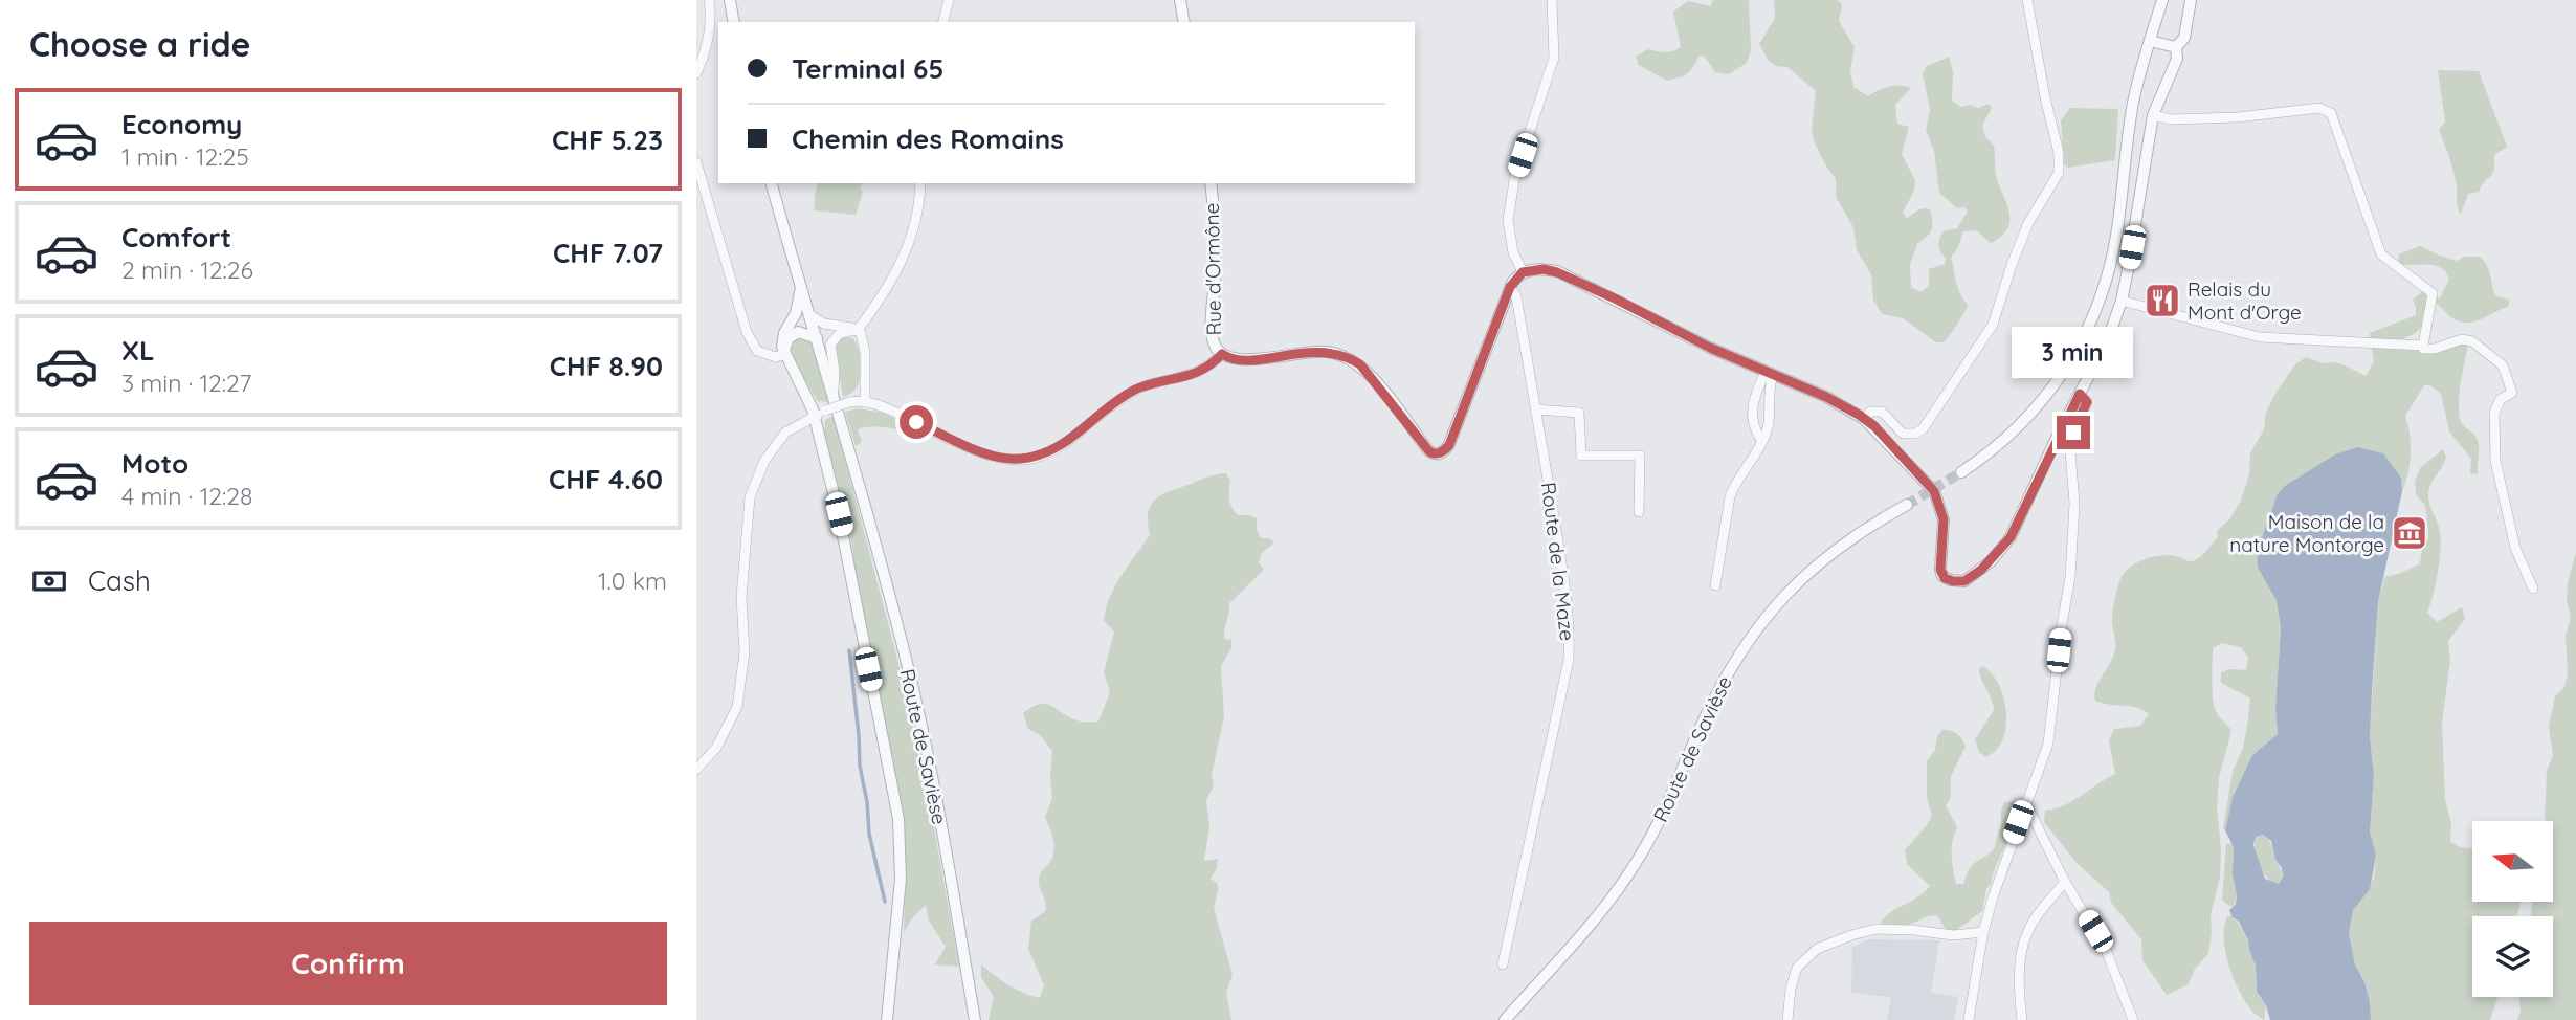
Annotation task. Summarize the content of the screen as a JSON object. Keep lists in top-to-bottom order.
{
  "streets": {
    "street": ["Rue d'Ormône", "Route de la Maze", "Route de Savièse"]
  },
  "places": {
    "restaurant": ["Relais du Mont d'Orge"],
    "museum": ["Maison de la nature Montorge"]
  },
  "north": "left",
  "page": {
    "heading": "Choose a ride",
    "banner": ["Terminal 65", "Chemin des Romains"],
    "list": [
      {
        "name": "Economy",
        "note": "1 min · 12:25",
        "value": "CHF 5.23"
      },
      {
        "name": "Comfort",
        "note": "2 min · 12:26",
        "value": "CHF 7.07"
      },
      {
        "name": "XL",
        "note": "3 min · 12:27",
        "value": "CHF 8.90"
      },
      {
        "name": "Moto",
        "note": "4 min · 12:28",
        "value": "CHF 4.60"
      }
    ],
    "bubble": "3 min",
    "pay": ["Cash", "1.0 km"],
    "buttons": "Confirm"
  }
}
